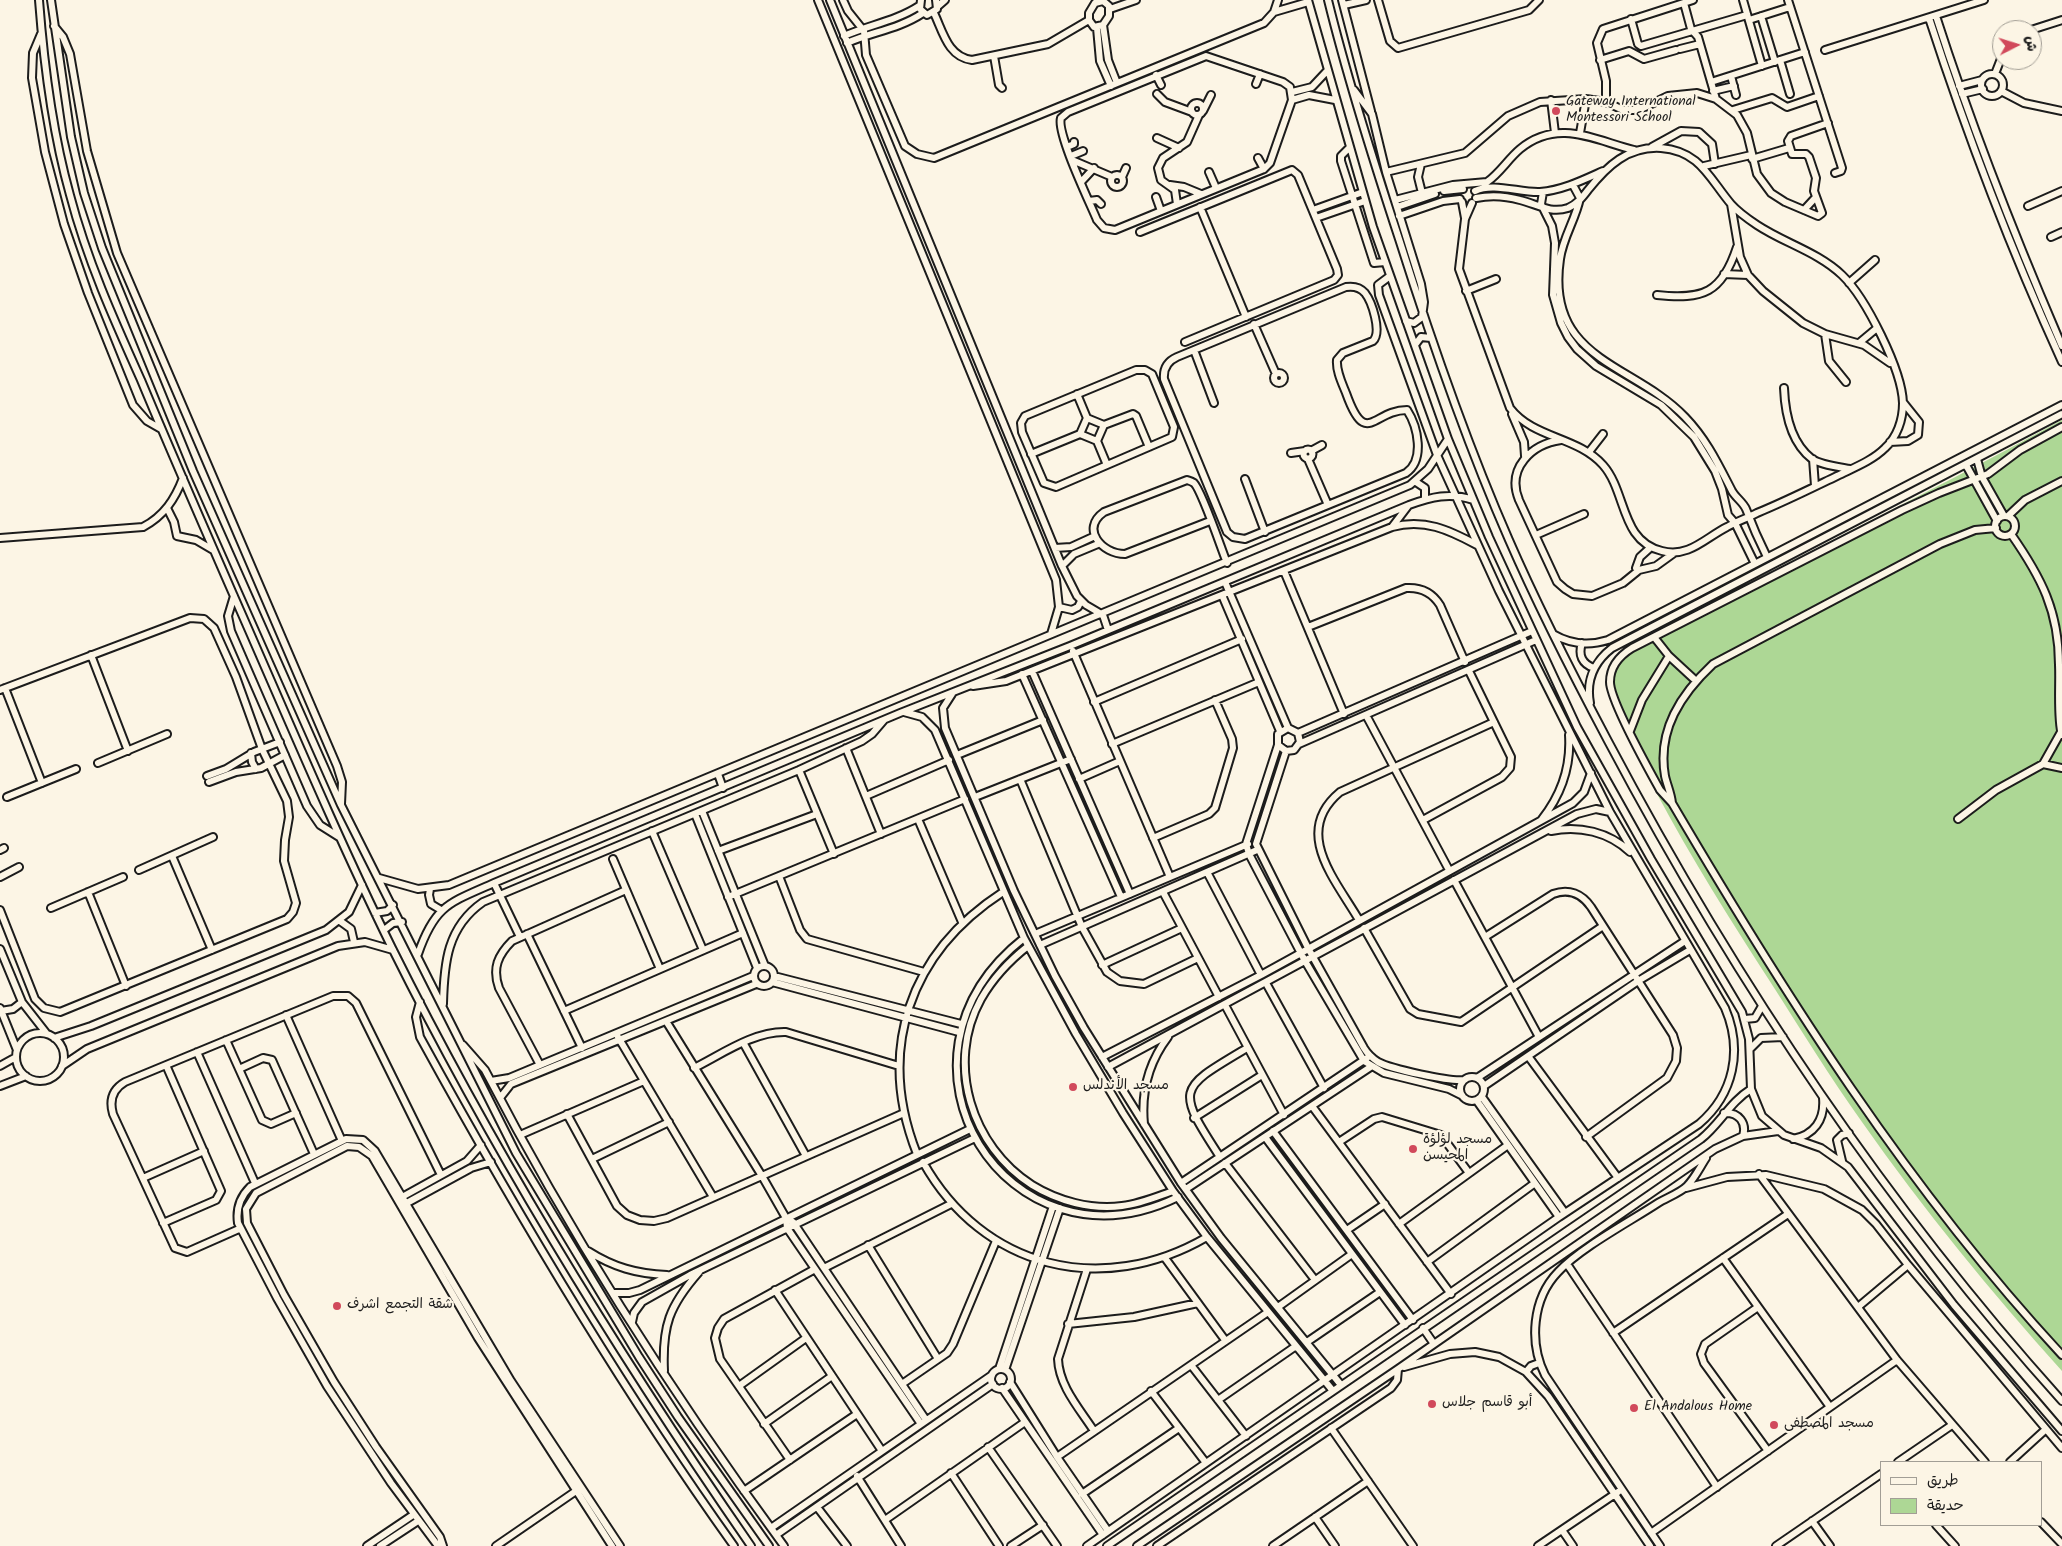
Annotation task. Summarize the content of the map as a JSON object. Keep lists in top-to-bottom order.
{
  "places": [
    "Gateway International Montessori School",
    "مسجد الأندلس",
    "مسجد لؤلؤة المحيسن",
    "شقة التجمع اشرف",
    "أبو قاسم جلاس",
    "El Andalous Home",
    "مسجد المصطفى"
  ],
  "legend": ["طريق", "حديقة"],
  "north": "right"
}
